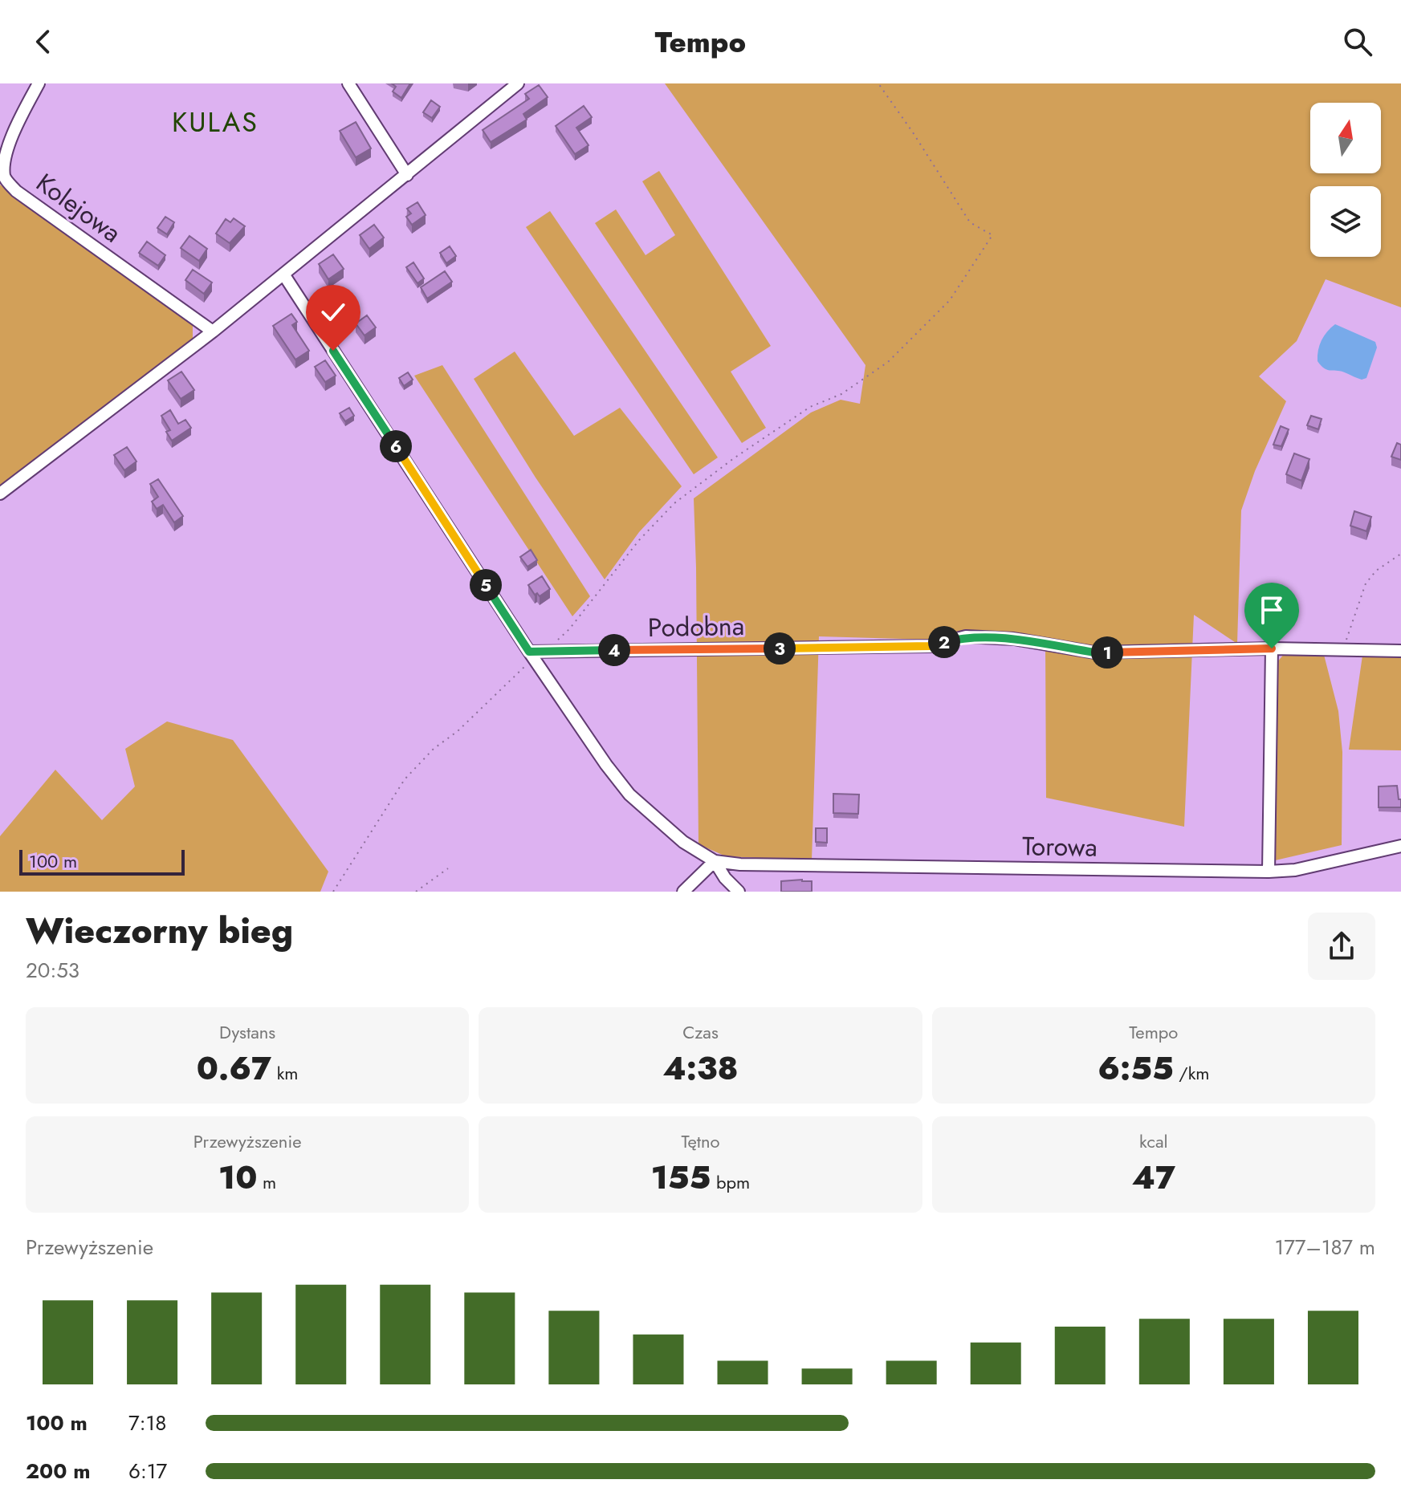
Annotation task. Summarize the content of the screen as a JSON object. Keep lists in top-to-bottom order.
{
  "streets": {
    "street": ["Kolejowa", "Podobna", "Torowa"]
  },
  "districts": ["KULAS"],
  "scale_bar": "100 m",
  "north": "top",
  "page": {
    "header": "Tempo",
    "pins": [
      "6",
      "5",
      "2",
      "3",
      "4",
      "1"
    ],
    "scale": "100 m",
    "heading": ["Wieczorny bieg", "20:53"],
    "stats": [
      ["Dystans", "0.67 km"],
      ["Czas", "4:38"],
      ["Tempo", "6:55 /km"],
      ["Przewyższenie", "10 m"],
      ["Tętno", "155 bpm"],
      ["kcal", "47"]
    ],
    "chart": ["Przewyższenie", "177–187 m"],
    "list": [
      {
        "name": "100 m",
        "note": "7:18"
      },
      {
        "name": "200 m",
        "note": "6:17"
      }
    ]
  }
}
